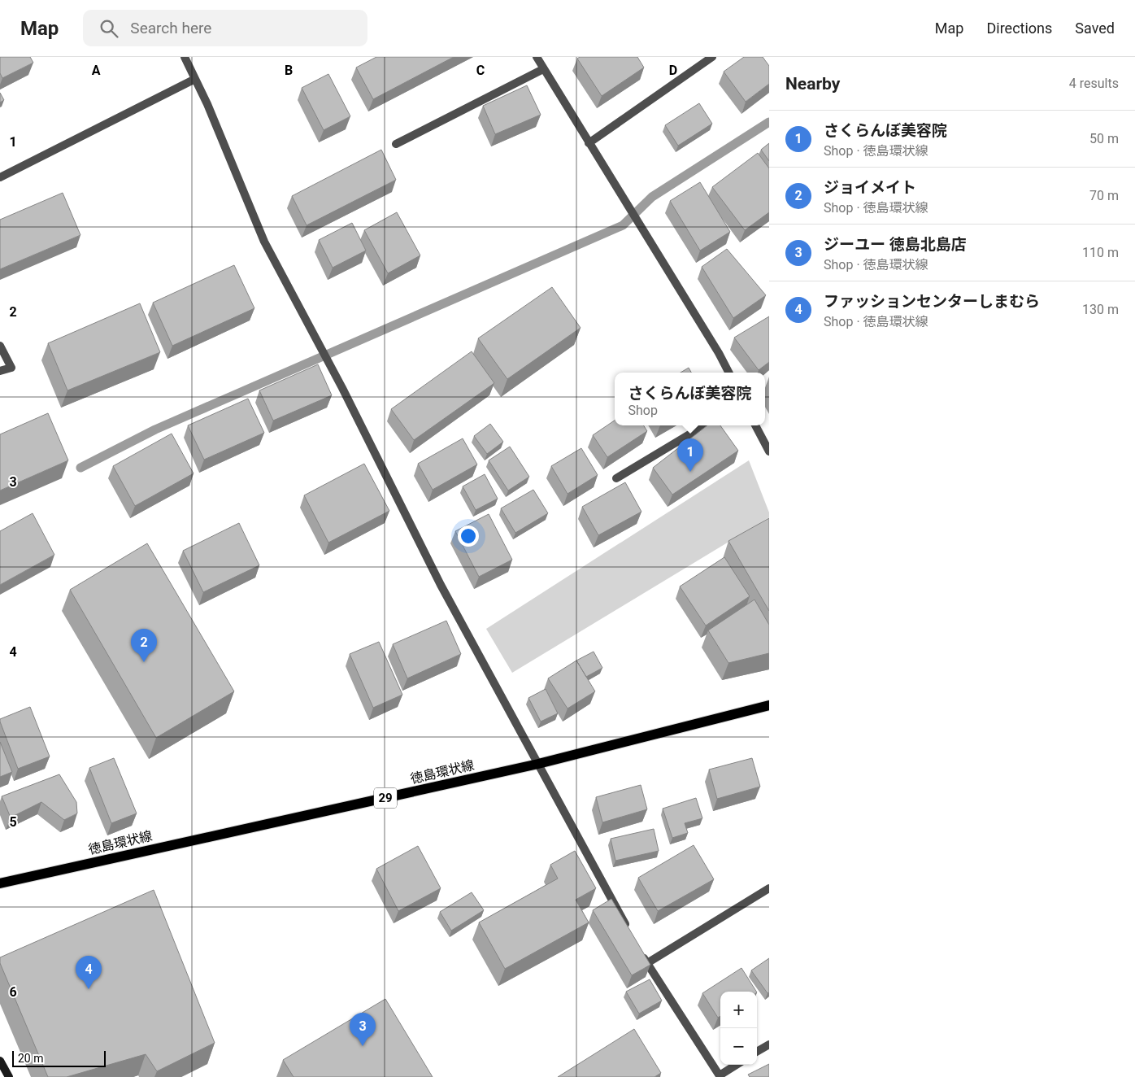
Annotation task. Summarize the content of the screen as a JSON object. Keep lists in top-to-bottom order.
{
  "streets": {
    "main road": ["徳島環状線", "29"]
  },
  "scale_bar": "20 m",
  "page": {
    "header": "Map",
    "search": "Search here",
    "nav": ["Map", "Directions", "Saved"],
    "heading": ["Nearby", "4 results"],
    "list": [
      {
        "mark": "1",
        "name": "さくらんぼ美容院",
        "note": "Shop · 徳島環状線",
        "value": "50 m"
      },
      {
        "mark": "2",
        "name": "ジョイメイト",
        "note": "Shop · 徳島環状線",
        "value": "70 m"
      },
      {
        "mark": "3",
        "name": "ジーユー 徳島北島店",
        "note": "Shop · 徳島環状線",
        "value": "110 m"
      },
      {
        "mark": "4",
        "name": "ファッションセンターしまむら",
        "note": "Shop · 徳島環状線",
        "value": "130 m"
      }
    ],
    "popup": ["さくらんぼ美容院", "Shop"],
    "pins": [
      "1",
      "2",
      "4",
      "3"
    ],
    "map_buttons": ["+", "−"],
    "scale": "20 m"
  },
  "grid": {
    "columns": [
      "A",
      "B",
      "C",
      "D"
    ],
    "rows": [
      "1",
      "2",
      "3",
      "4",
      "5",
      "6"
    ]
  }
}
